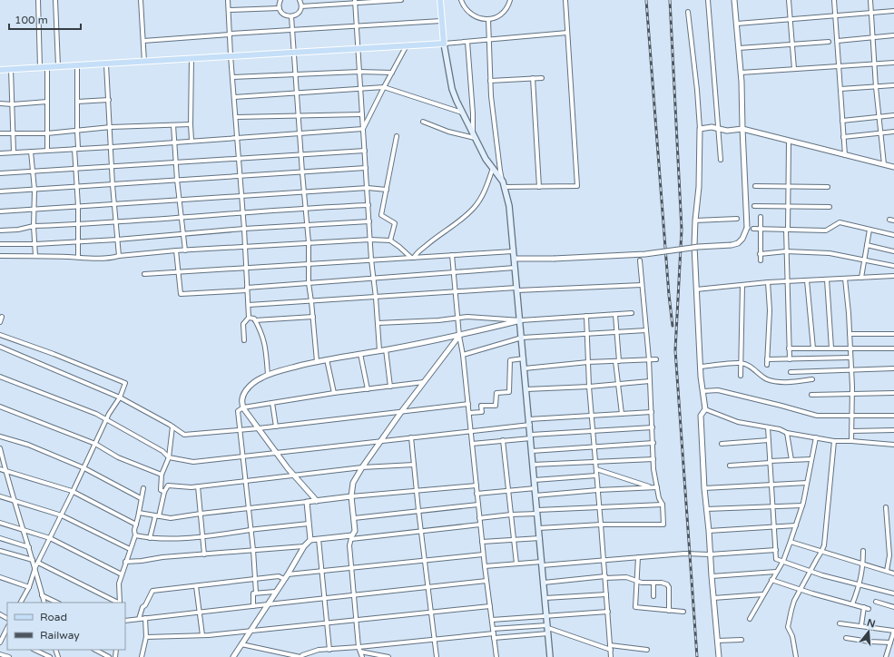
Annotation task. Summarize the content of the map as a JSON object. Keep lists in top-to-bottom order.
{
  "legend": ["Road", "Railway"],
  "scale_bar": "100 m",
  "north": "top"
}
